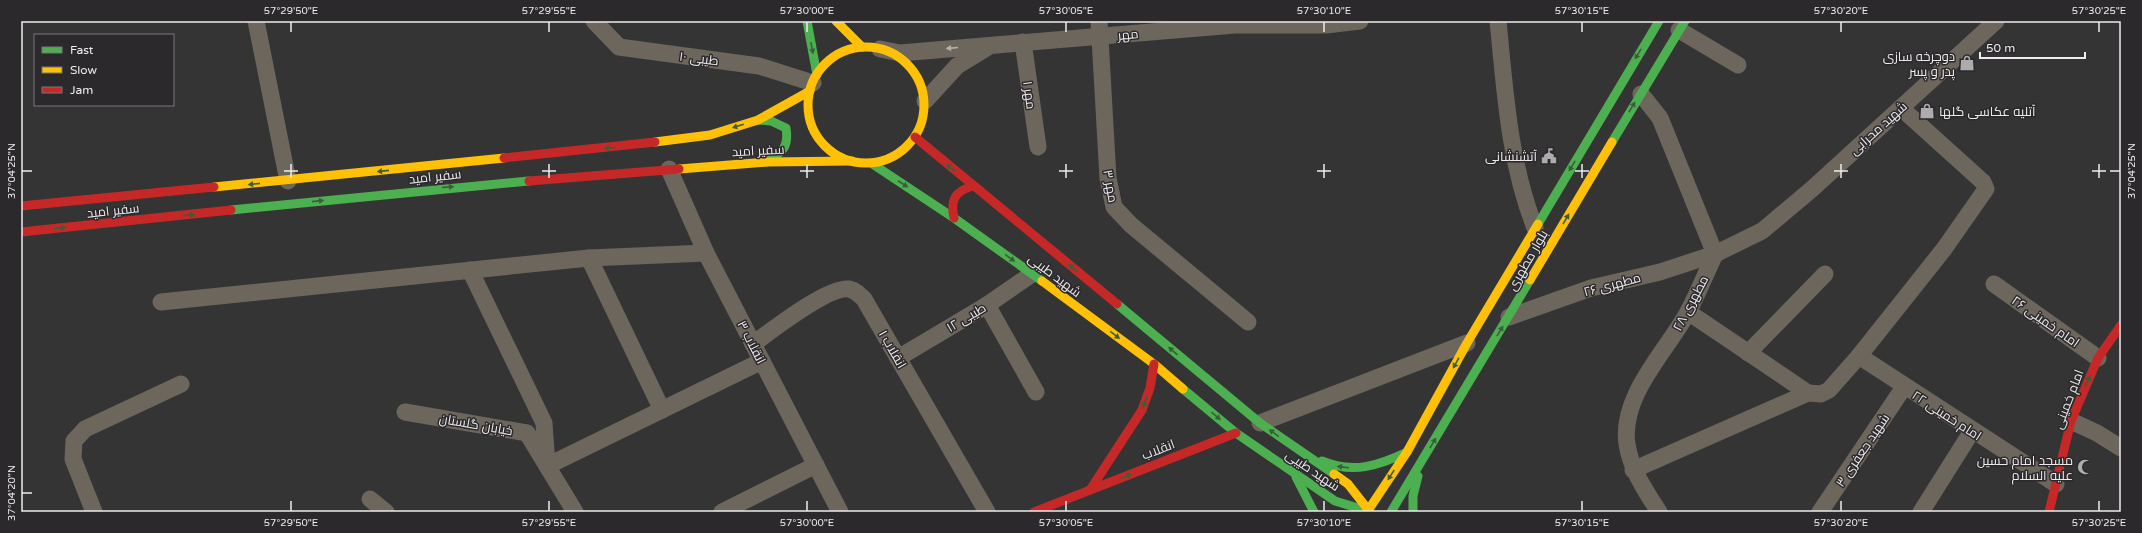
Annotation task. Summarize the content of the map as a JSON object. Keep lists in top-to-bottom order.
{
  "streets": {
    "street": [
      "مهر",
      "طیبی ۱۰",
      "مهر ۱",
      "شهید محرابی",
      "سفیر امید",
      "مهر ۳",
      "بلوار مطهری",
      "شهید طیبی",
      "مطهری ۲۶",
      "مطهری ۲۸",
      "طیبی ۱۲",
      "امام خمینی ۲۶",
      "انقلاب ۳",
      "انقلاب ۱",
      "امام خمینی",
      "امام خمینی ۲۲",
      "خیابان گلستان",
      "انقلاب",
      "شهید جعفری ۳"
    ]
  },
  "crossings": [
    ["مهر", "طیبی ۱۰"],
    ["مهر", "مهر ۱"],
    ["مهر", "سفیر امید"],
    ["مهر", "مهر ۳"],
    ["مهر", "شهید طیبی"],
    ["طیبی ۱۰", "سفیر امید"],
    ["طیبی ۱۰", "شهید طیبی"],
    ["شهید محرابی", "مطهری ۲۶"],
    ["شهید محرابی", "مطهری ۲۸"],
    ["سفیر امید", "شهید طیبی"],
    ["سفیر امید", "انقلاب ۳"],
    ["بلوار مطهری", "شهید طیبی"],
    ["بلوار مطهری", "مطهری ۲۶"],
    ["شهید طیبی", "طیبی ۱۲"],
    ["شهید طیبی", "انقلاب"],
    ["مطهری ۲۶", "مطهری ۲۸"],
    ["طیبی ۱۲", "انقلاب ۱"],
    ["امام خمینی ۲۶", "امام خمینی"],
    ["انقلاب ۳", "انقلاب ۱"],
    ["امام خمینی", "امام خمینی ۲۲"],
    ["امام خمینی ۲۲", "شهید جعفری ۳"]
  ],
  "places": {
    "shop": ["دوچرخه سازی پدر و پسر", "آتلیه عکاسی گلها"],
    "public building": ["آتشنشانی"],
    "mosque": ["مسجد امام حسین علیه السلام"]
  },
  "legend": ["Fast", "Slow", "Jam"],
  "scale_bar": "50 m",
  "coordinates": [
    "57°29'50\"E",
    "57°29'55\"E",
    "57°30'00\"E",
    "57°30'05\"E",
    "57°30'10\"E",
    "57°30'15\"E",
    "57°30'20\"E",
    "57°30'25\"E",
    "37°04'25\"N",
    "37°04'20\"N"
  ]
}
